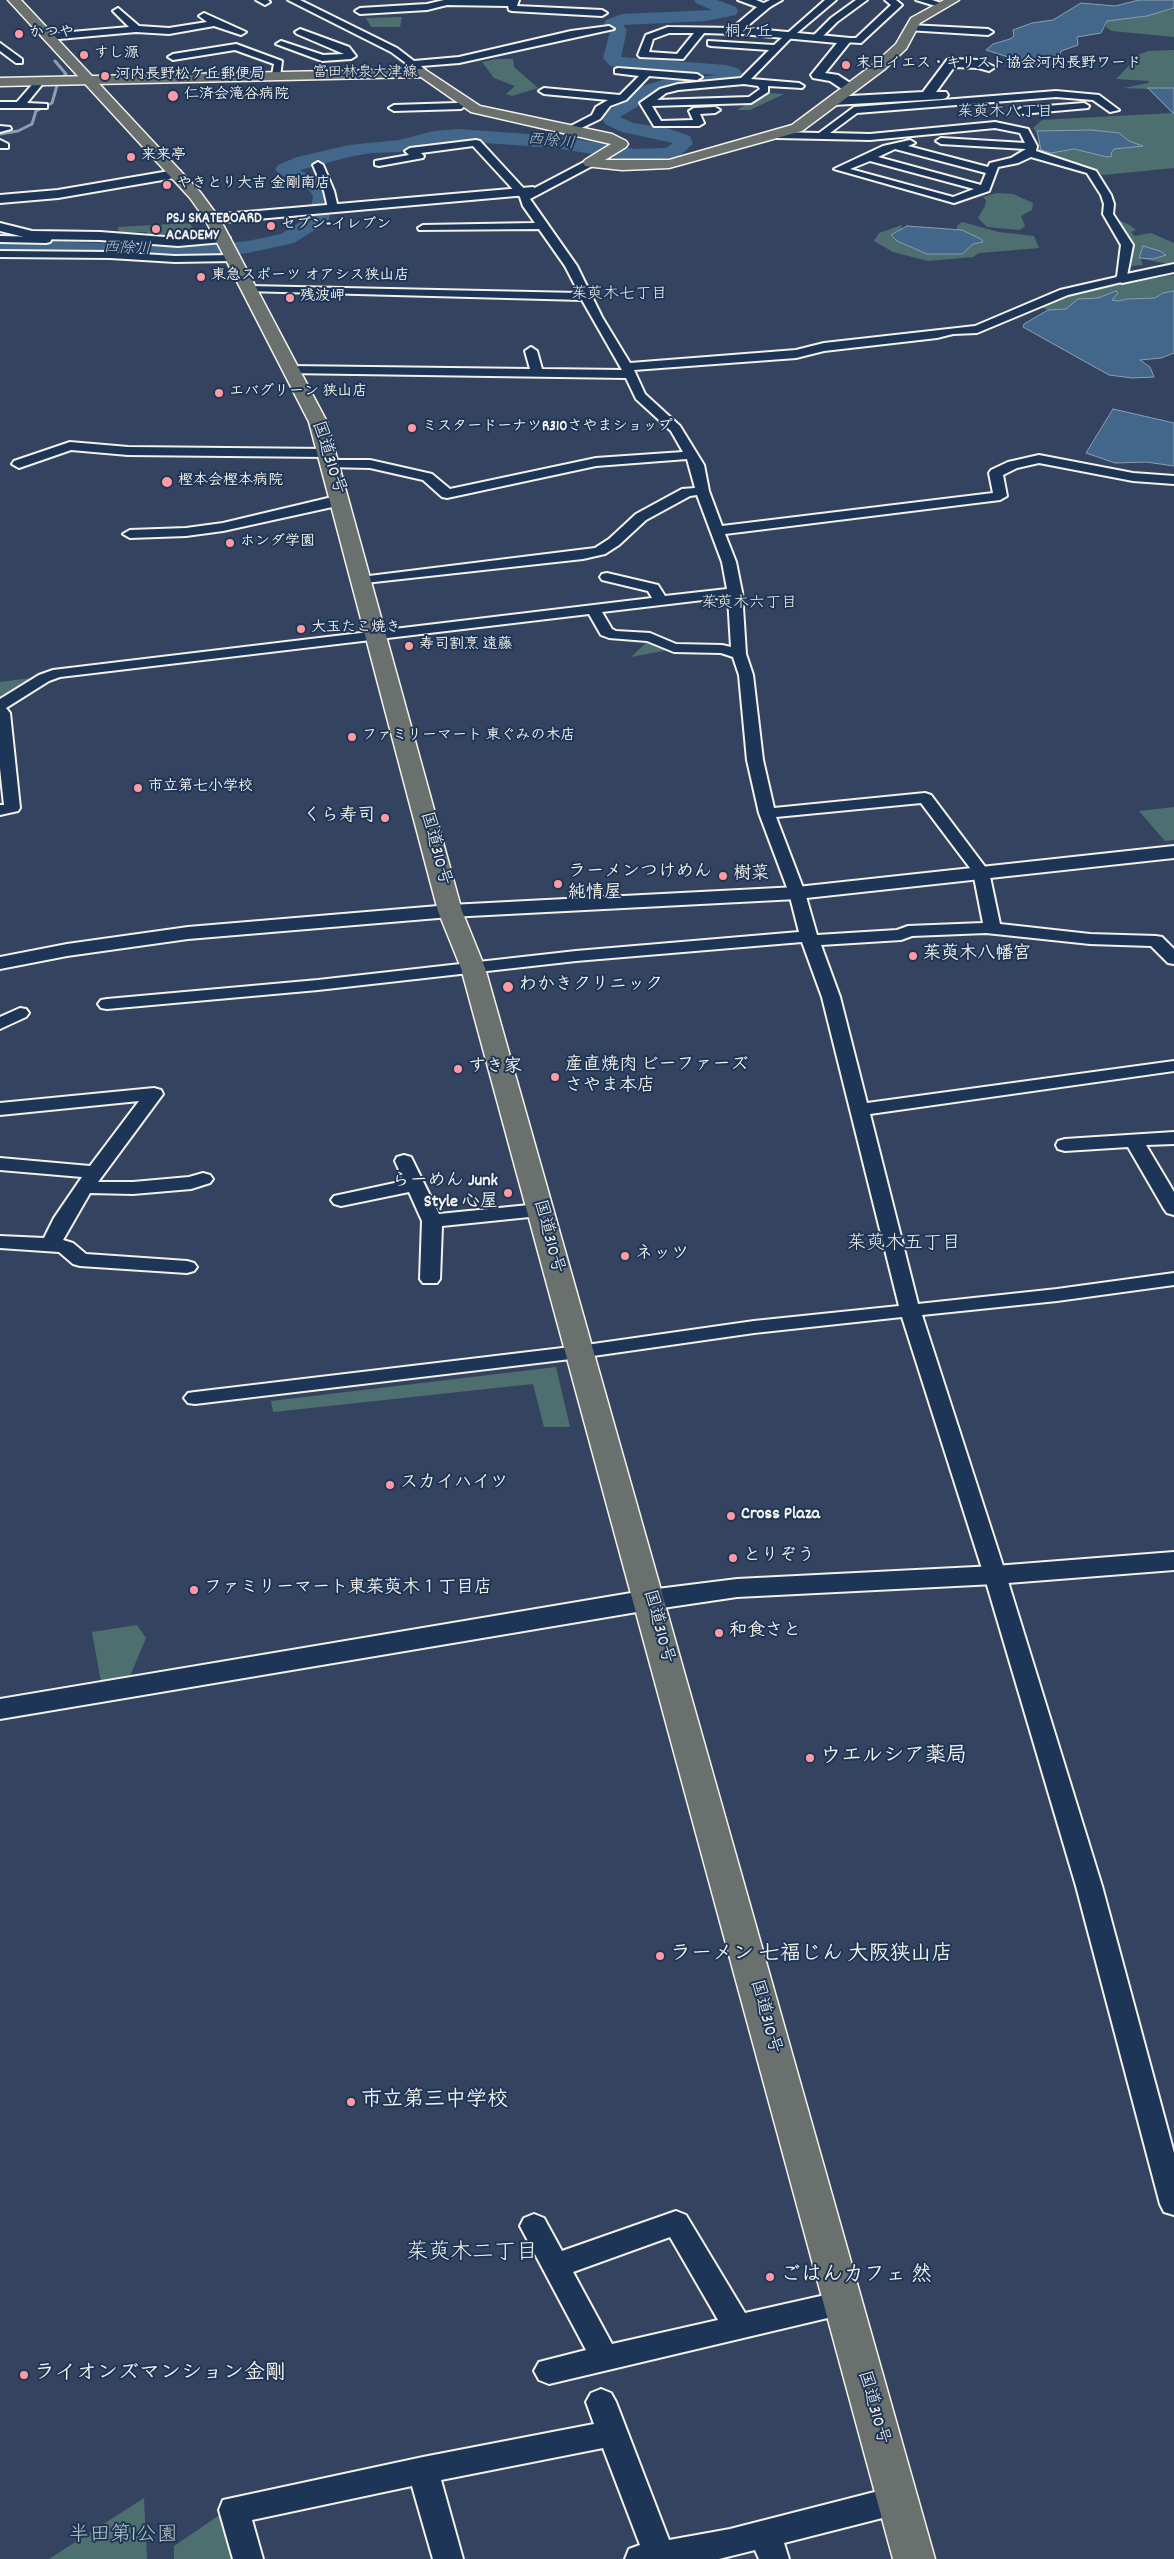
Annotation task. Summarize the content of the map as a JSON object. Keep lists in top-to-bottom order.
{
  "streets": {
    "main road": ["富田林泉大津線", "国道310号"]
  },
  "crossings": [
    ["富田林泉大津線", "国道310号"]
  ],
  "districts": [
    "桐ケ丘",
    "茱萸木八丁目",
    "茱萸木七丁目",
    "茱萸木六丁目",
    "茱萸木五丁目",
    "茱萸木二丁目"
  ],
  "water": ["西除川"],
  "parks": ["半田第1公園"],
  "places": [
    "かつや",
    "すし源",
    "末日イエス・キリスト協会河内長野ワード",
    "河内長野松ケ丘郵便局",
    "仁済会滝谷病院",
    "来来亭",
    "やきとり大吉 金剛南店",
    "セブン-イレブン",
    "PSJ SKATEBOARD ACADEMY",
    "東急スポーツ オアシス狭山店",
    "残波岬",
    "エバグリーン 狭山店",
    "ミスタードーナツR310さやまショップ",
    "樫本会樫本病院",
    "ホンダ学園",
    "大玉たこ焼き",
    "寿司割烹 遠藤",
    "ファミリーマート 東ぐみの木店",
    "市立第七小学校",
    "くら寿司",
    "樹菜",
    "ラーメンつけめん 純情屋",
    "茱萸木八幡宮",
    "わかきクリニック",
    "すき家",
    "産直焼肉 ビーファーズ さやま本店",
    "らーめん Junk Style 心屋",
    "ネッツ",
    "スカイハイツ",
    "Cross Plaza",
    "とりぞう",
    "ファミリーマート東茱萸木１丁目店",
    "和食さと",
    "ウエルシア薬局",
    "ラーメン 七福じん 大阪狭山店",
    "市立第三中学校",
    "ごはんカフェ 然",
    "ライオンズマンション金剛"
  ]
}
